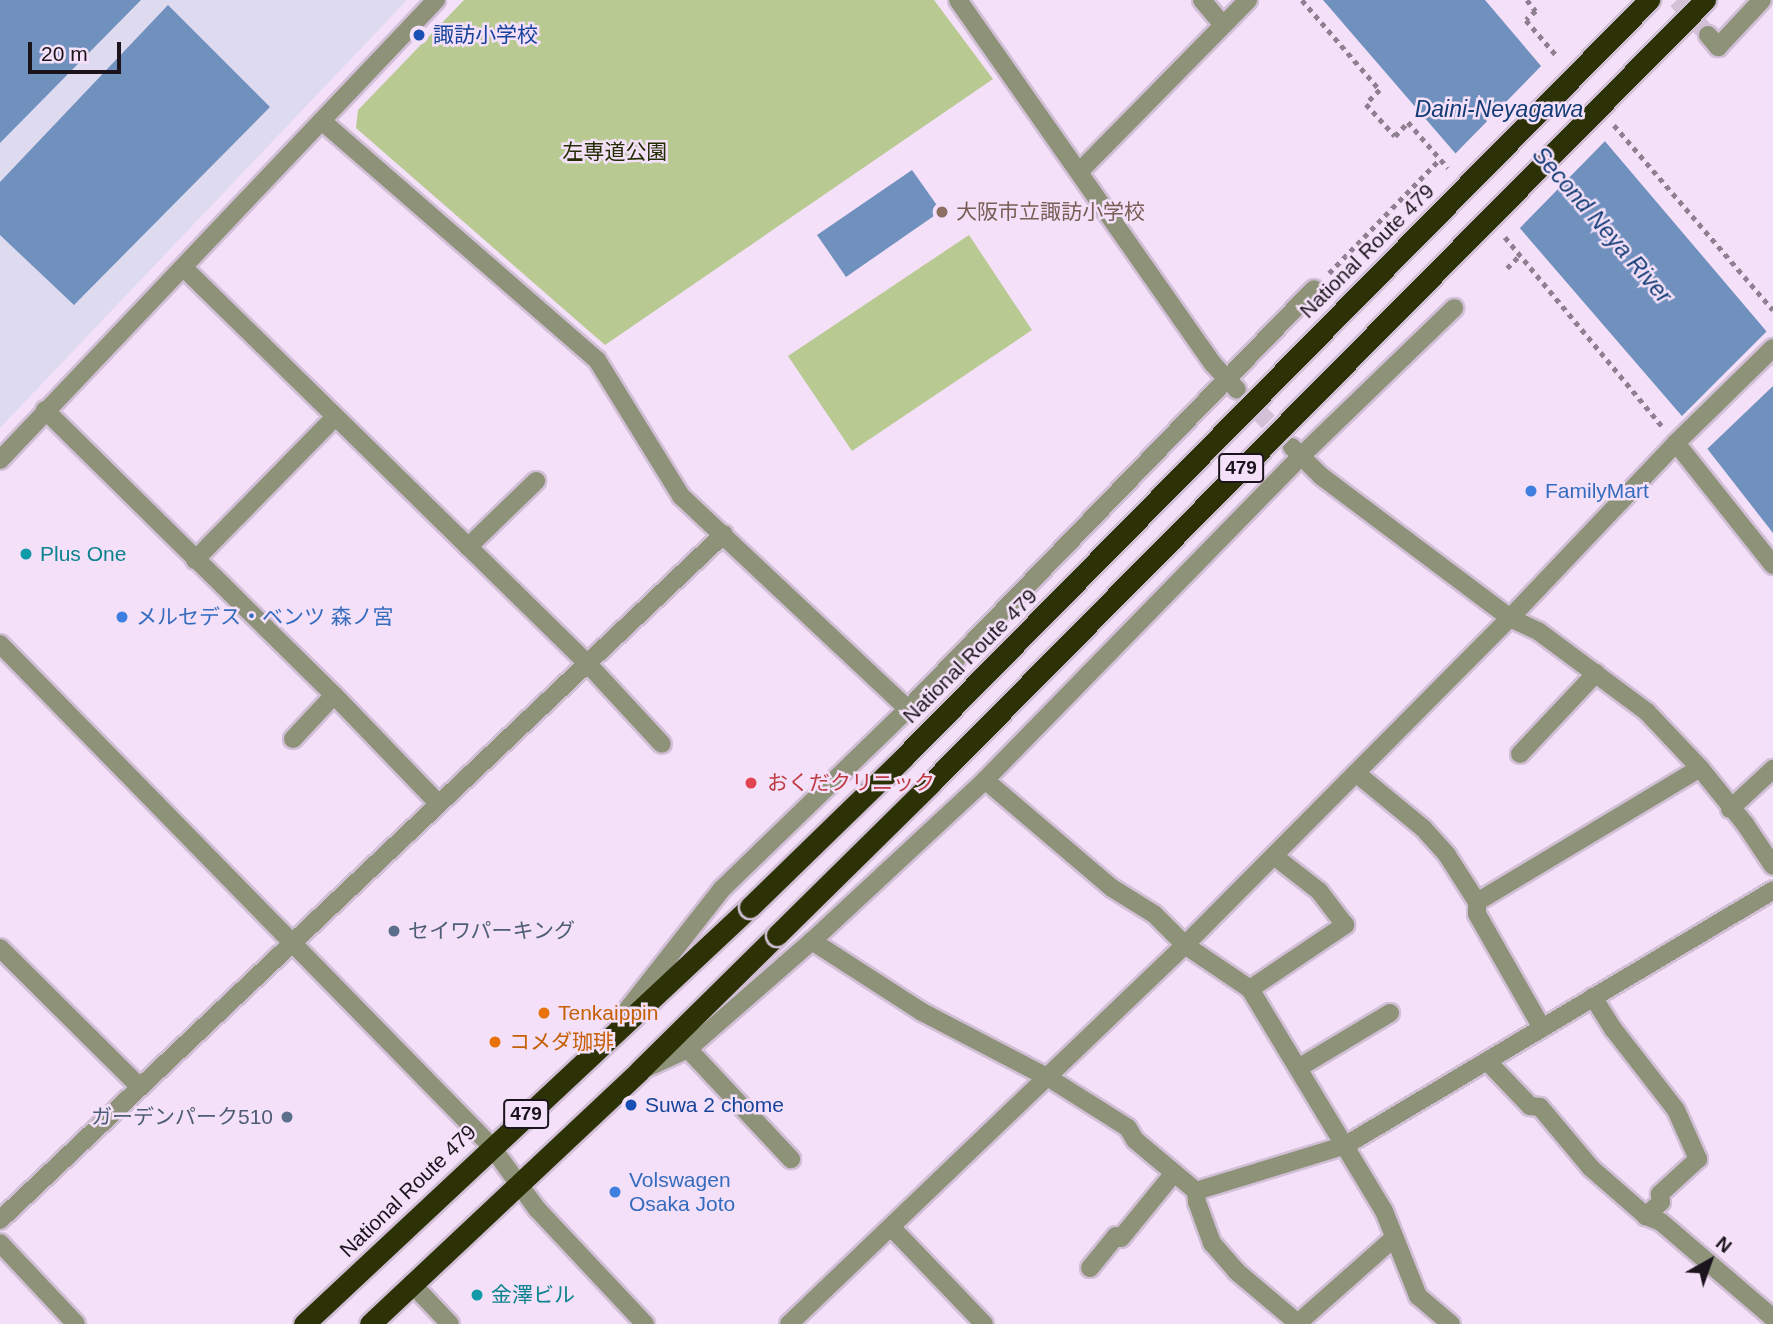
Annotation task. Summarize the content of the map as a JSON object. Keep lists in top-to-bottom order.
{
  "streets": {
    "highway": ["National Route 479", "479"]
  },
  "water": ["Daini-Neyagawa", "Second Neya River"],
  "parks": ["左専道公園"],
  "places": [
    "諏訪小学校",
    "大阪市立諏訪小学校",
    "FamilyMart",
    "Plus One",
    "メルセデス・ベンツ 森ノ宮",
    "おくだクリニック",
    "セイワパーキング",
    "Tenkaippin",
    "コメダ珈琲",
    "Suwa 2 chome",
    "ガーデンパーク510",
    "Volswagen Osaka Joto",
    "金澤ビル"
  ],
  "scale_bar": "20 m",
  "north": "top right"
}
